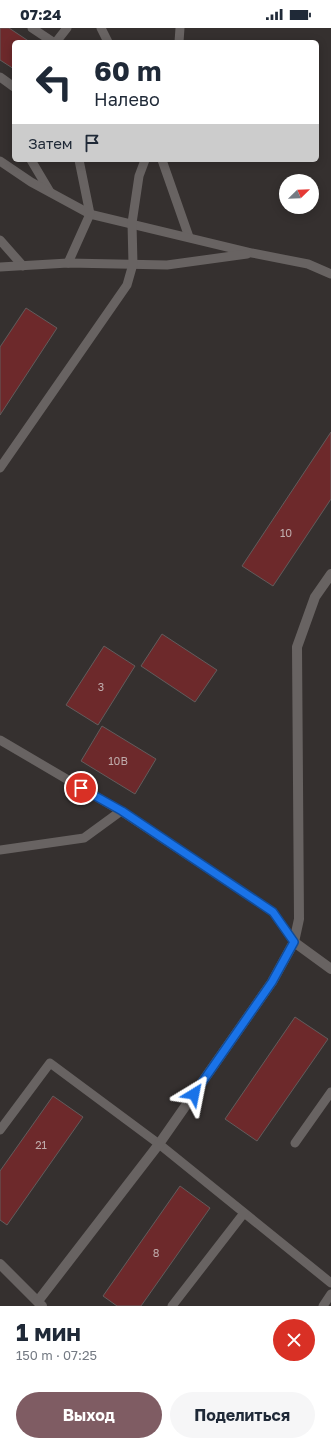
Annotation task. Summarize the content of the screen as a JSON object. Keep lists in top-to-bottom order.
{
  "house_numbers": [
    "10",
    "3",
    "10В",
    "21",
    "8"
  ],
  "north": "top right",
  "page": {
    "status": "07:24",
    "turn": ["60 m", "Налево"],
    "then": "Затем",
    "heading": ["1 мин", "150 m · 07:25"],
    "buttons": ["Выход", "Поделиться"]
  }
}
